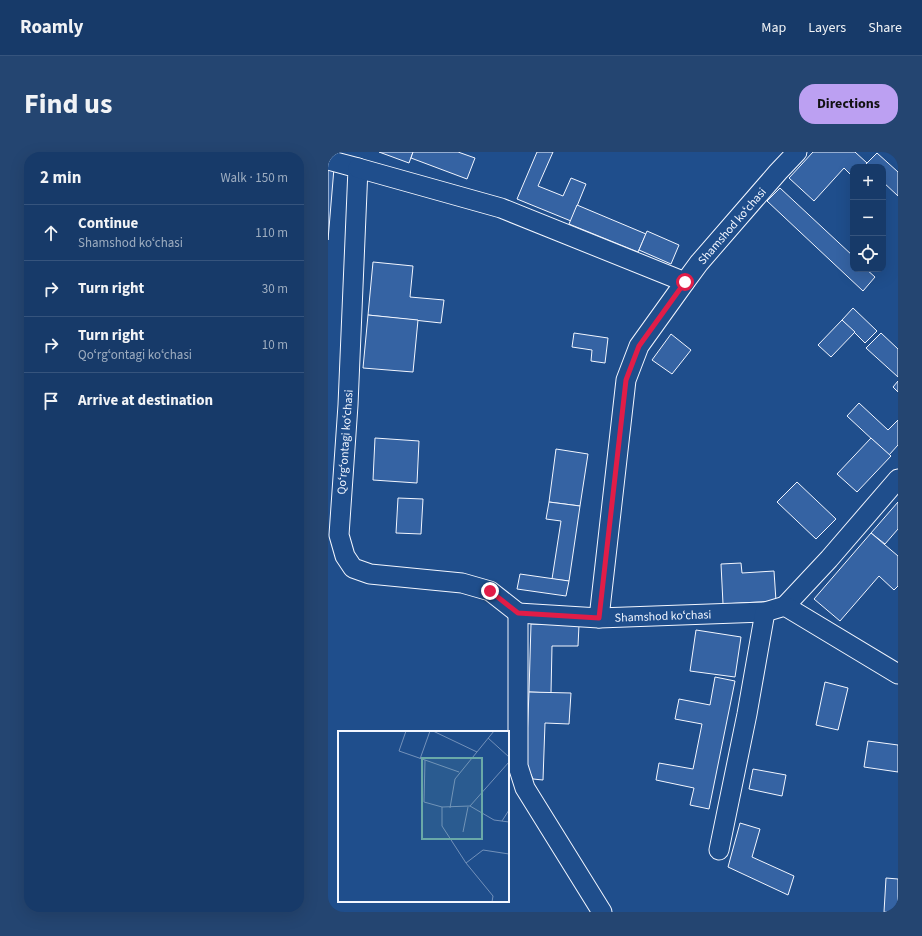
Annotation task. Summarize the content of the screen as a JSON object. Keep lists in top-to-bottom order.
{
  "streets": {
    "street": ["Shamshod koʻchasi", "Qoʻrgʻontagi koʻchasi"]
  },
  "page": {
    "header": "Roamly",
    "nav": ["Map", "Layers", "Share"],
    "title": "Find us",
    "buttons": "Directions",
    "heading": ["2 min", "Walk · 150 m"],
    "map_buttons": ["+", "−"],
    "list": [
      ["Continue", "Shamshod koʻchasi", "110 m"],
      ["Turn right", "30 m"],
      ["Turn right", "Qoʻrgʻontagi koʻchasi", "10 m"],
      "Arrive at destination"
    ]
  }
}
